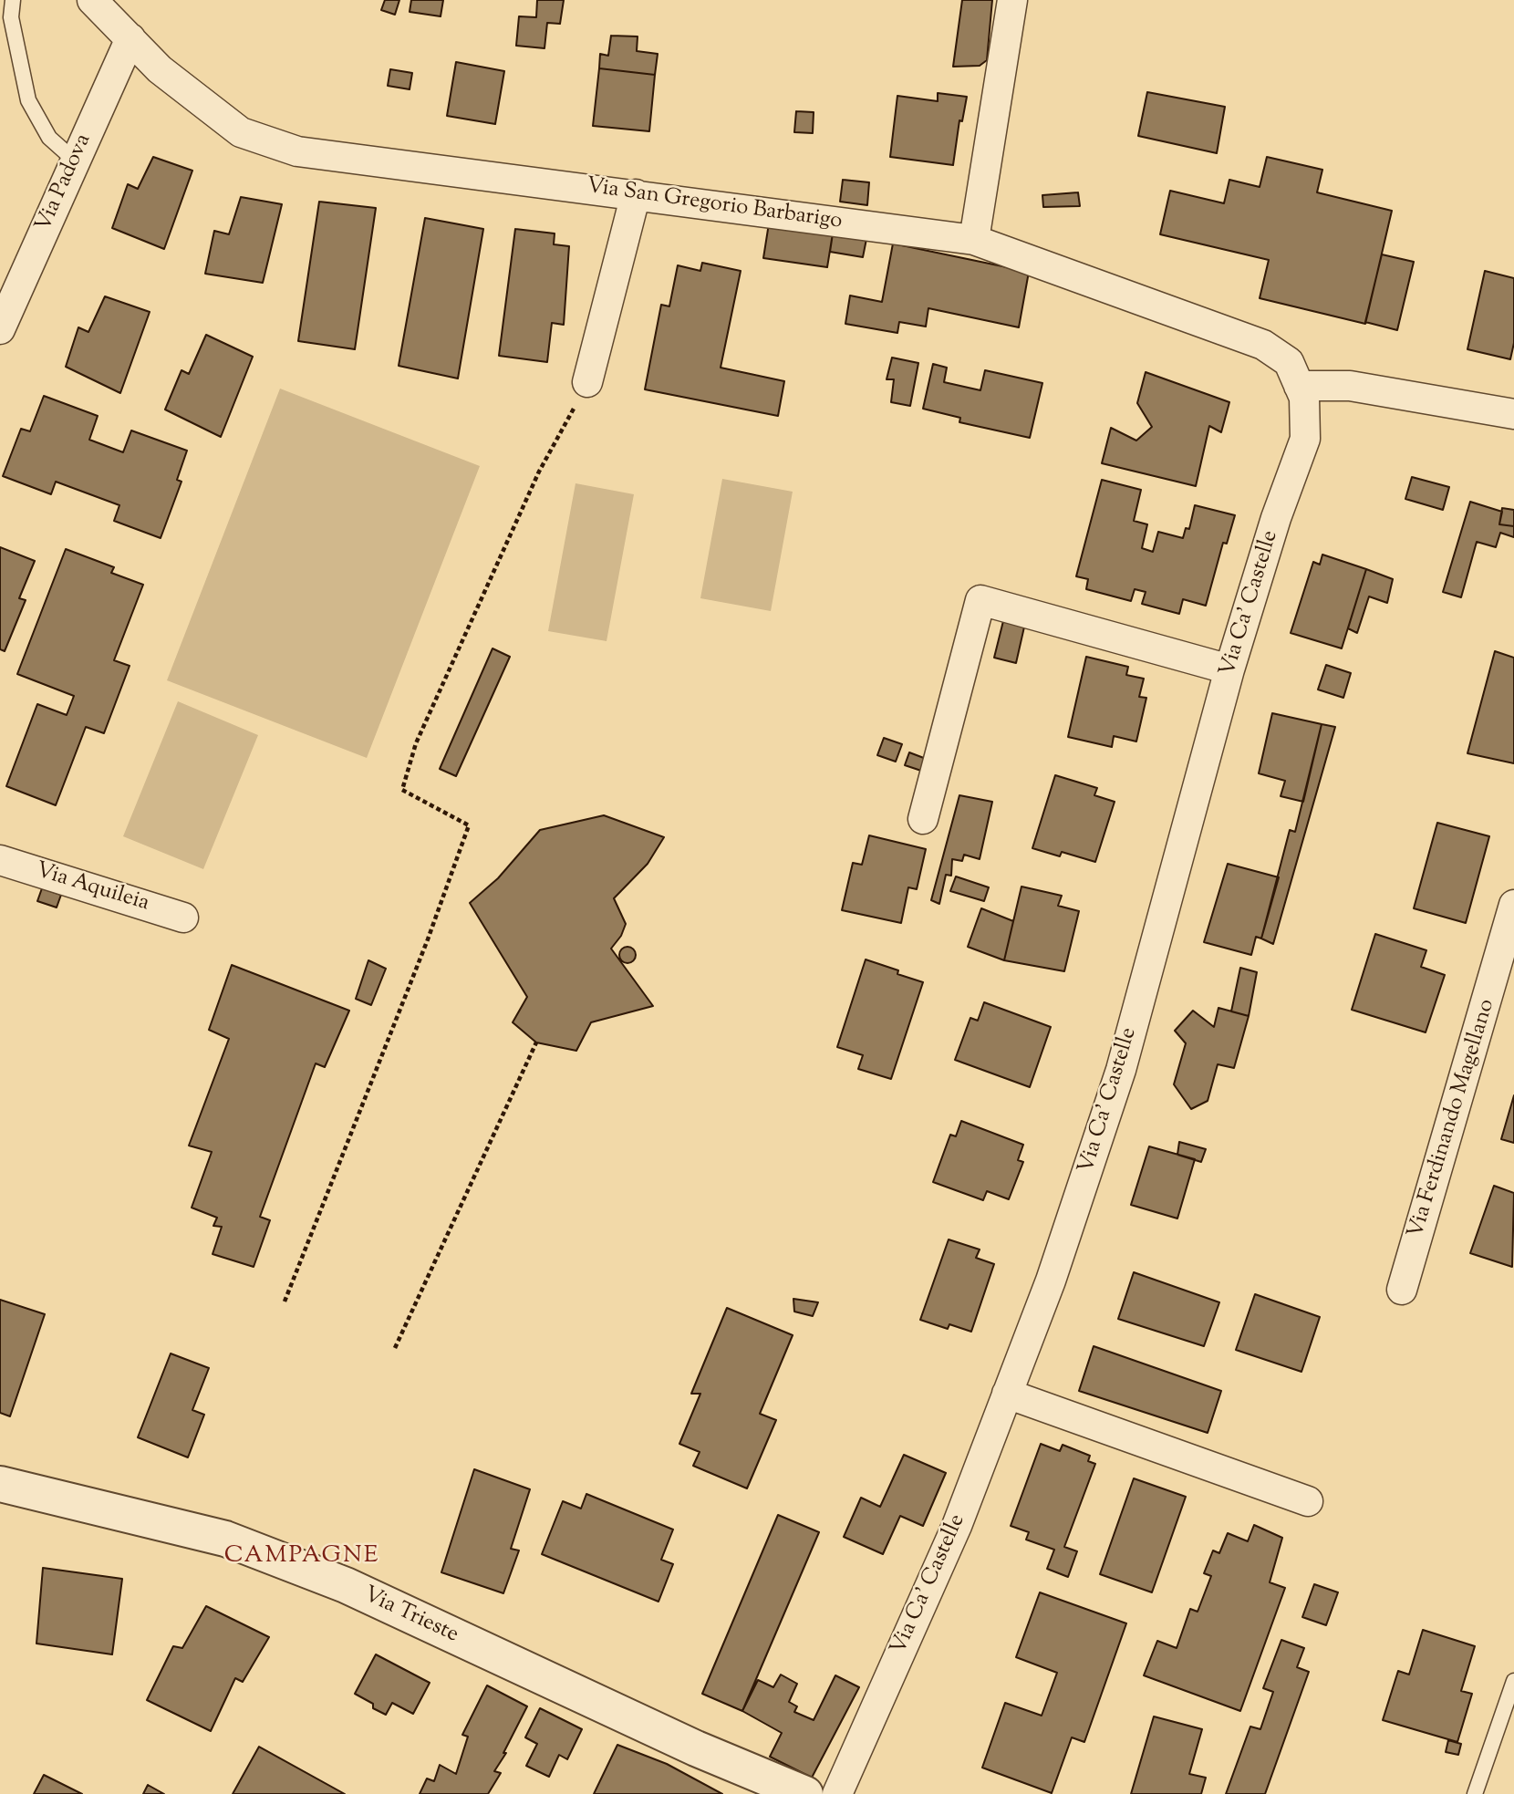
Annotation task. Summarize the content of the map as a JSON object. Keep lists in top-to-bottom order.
{
  "streets": {
    "street": [
      "Via Padova",
      "Via San Gregorio Barbarigo",
      "Via Ca' Castelle",
      "Via Aquileia",
      "Via Ferdinando Magellano",
      "Via Trieste"
    ]
  },
  "crossings": [
    ["Via Padova", "Via San Gregorio Barbarigo"],
    ["Via San Gregorio Barbarigo", "Via Ca' Castelle"]
  ],
  "districts": ["CAMPAGNE"]
}
